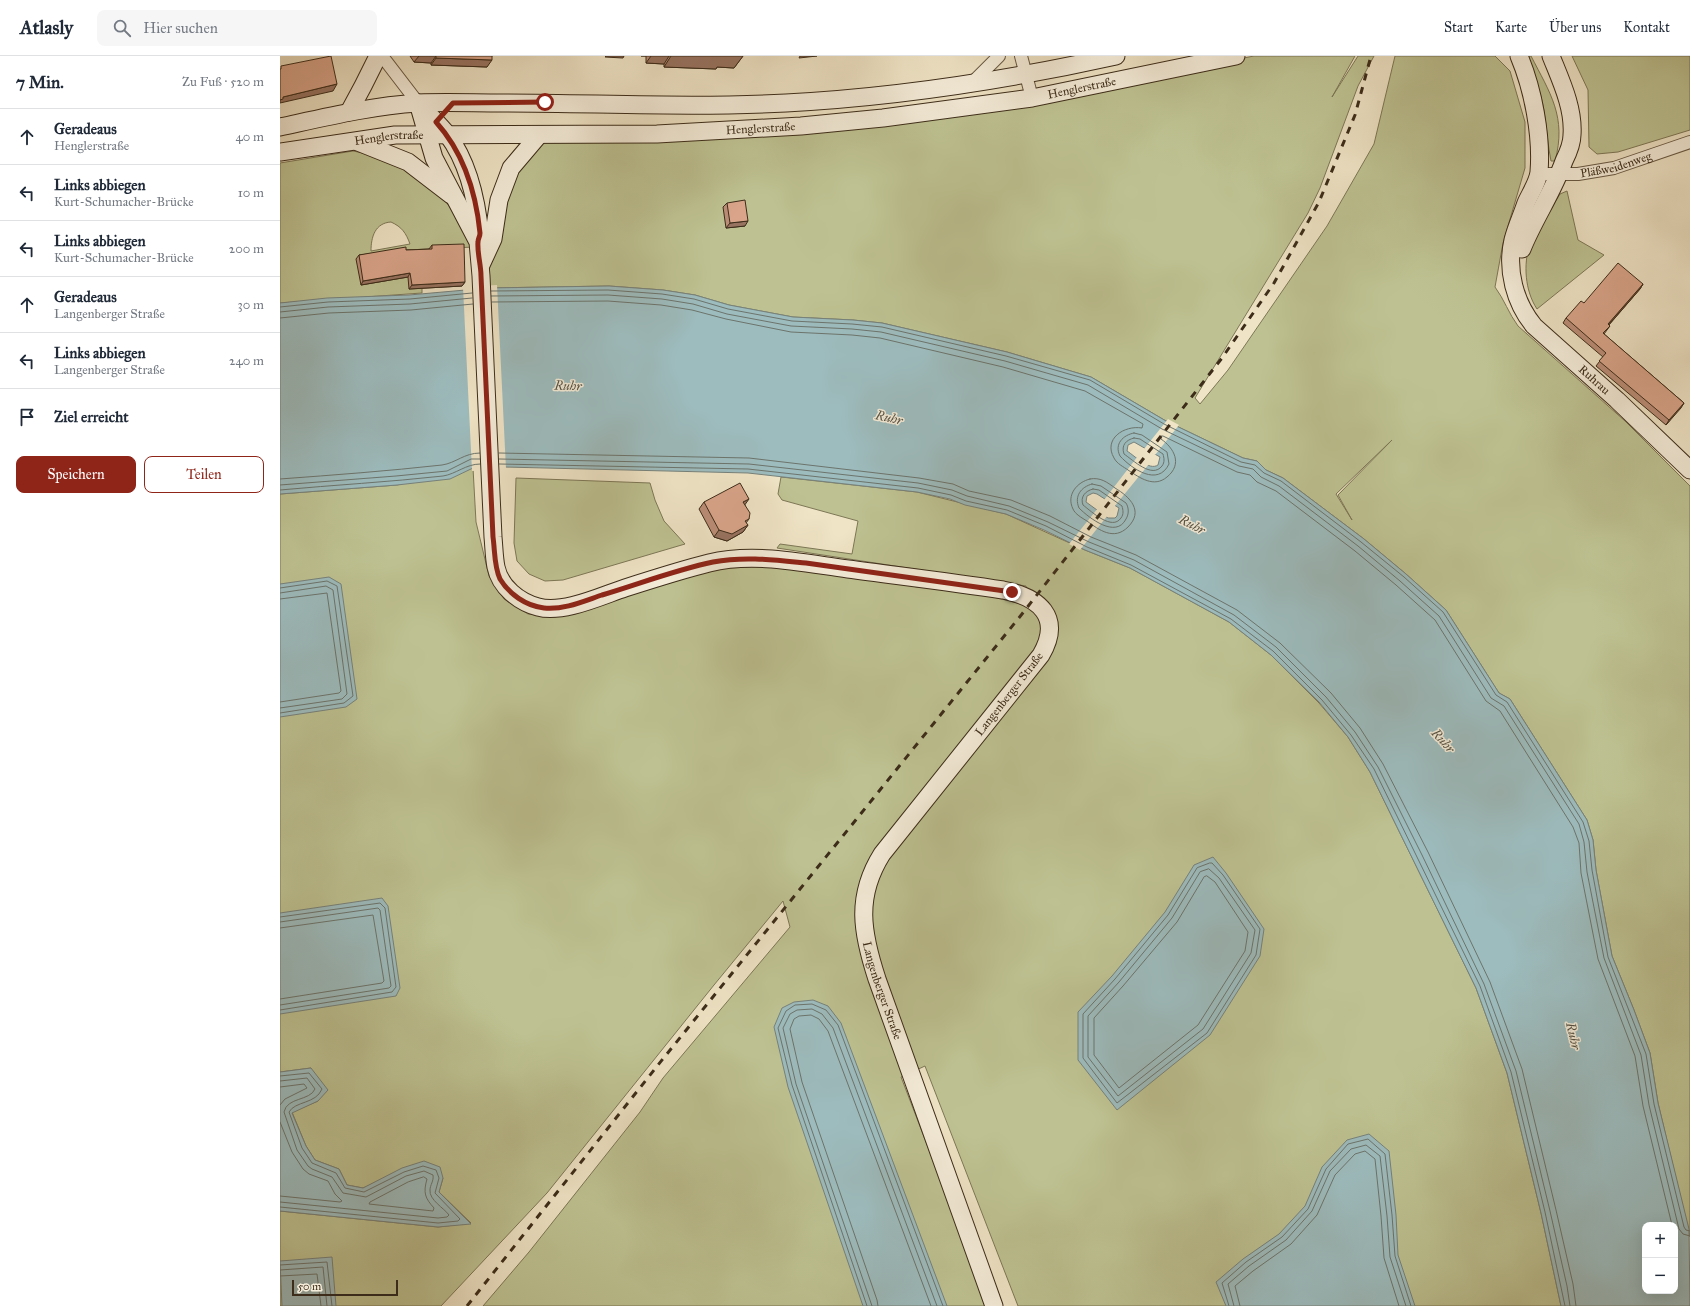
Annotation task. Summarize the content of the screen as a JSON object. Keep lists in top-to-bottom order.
{
  "streets": {
    "main road": ["Henglerstraße", "Ruhrau", "Langenberger Straße"],
    "street": ["Pläßweidenweg"]
  },
  "crossings": [
    ["Pläßweidenweg", "Ruhrau"]
  ],
  "water": ["Ruhr"],
  "scale_bar": "50 m",
  "page": {
    "header": "Atlasly",
    "search": "Hier suchen",
    "nav": [
      "Start",
      "Karte",
      "Über uns",
      "Kontakt"
    ],
    "heading": ["7 Min.", "Zu Fuß · 520 m"],
    "list": [
      ["Geradeaus", "Henglerstraße", "40 m"],
      ["Links abbiegen", "Kurt-Schumacher-Brücke", "10 m"],
      ["Links abbiegen", "Kurt-Schumacher-Brücke", "200 m"],
      ["Geradeaus", "Langenberger Straße", "30 m"],
      ["Links abbiegen", "Langenberger Straße", "240 m"],
      "Ziel erreicht"
    ],
    "buttons": ["Speichern", "Teilen"],
    "map_buttons": ["+", "−"],
    "scale": "50 m"
  }
}
